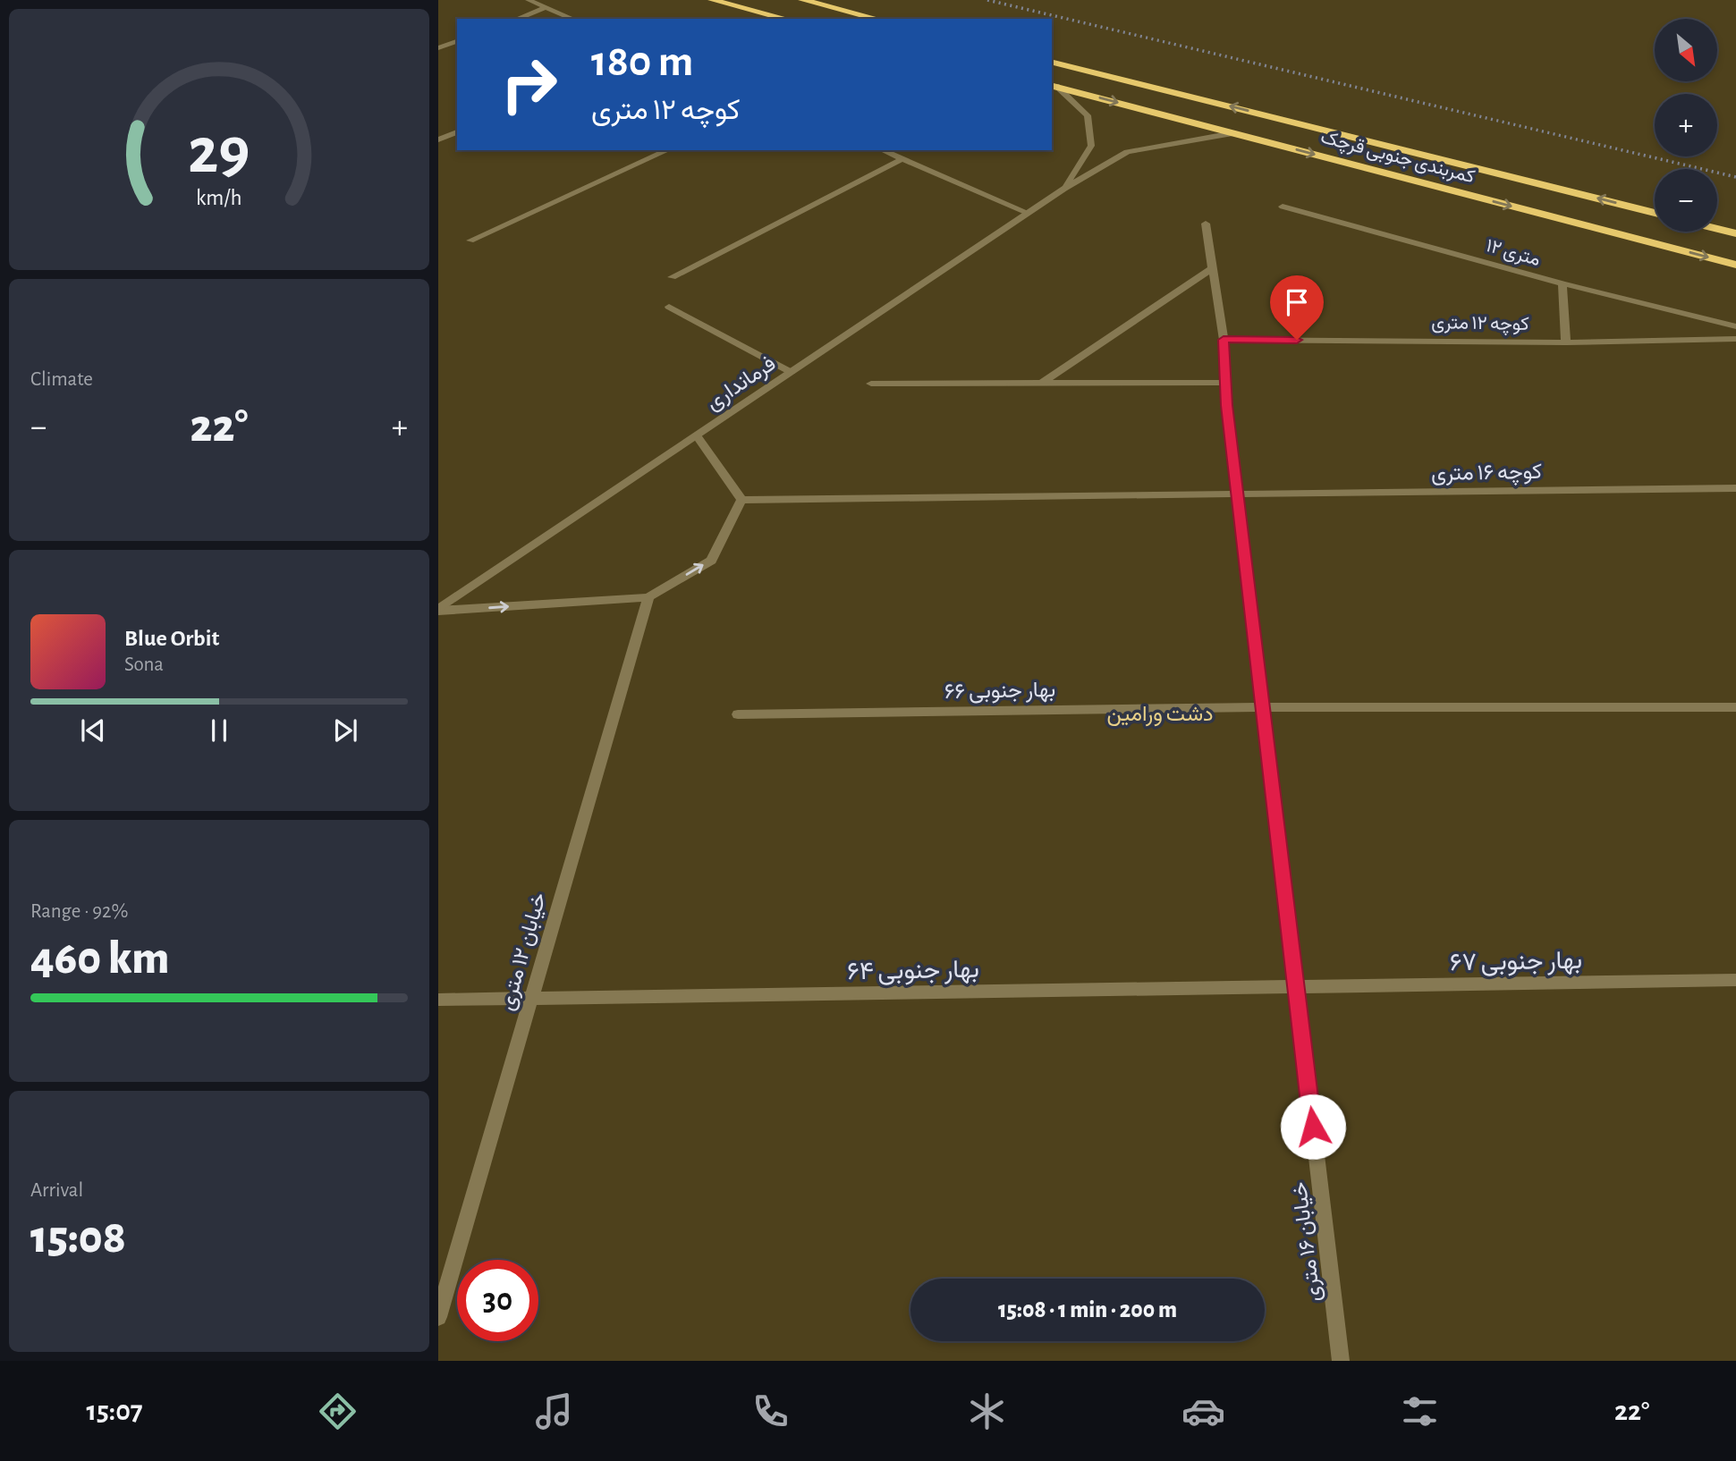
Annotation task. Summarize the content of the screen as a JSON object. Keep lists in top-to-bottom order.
{
  "streets": {
    "highway": ["کمربندی جنوبی قرچک"],
    "street": [
      "۱۲ متری",
      "کوچه ۱۲ متری",
      "فرمانداری",
      "کوچه ۱۶ متری",
      "بهار جنوبی ۶۶",
      "خیابان ۱۲ متری",
      "بهار جنوبی ۶۷",
      "بهار جنوبی ۶۴",
      "خیابان ۱۶ متری"
    ]
  },
  "crossings": [
    ["کمربندی جنوبی قرچک", "فرمانداری"],
    ["کوچه ۱۲ متری", "خیابان ۱۶ متری"],
    ["کوچه ۱۶ متری", "خیابان ۱۶ متری"],
    ["بهار جنوبی ۶۶", "خیابان ۱۶ متری"],
    ["خیابان ۱۲ متری", "بهار جنوبی ۶۴"],
    ["بهار جنوبی ۶۷", "بهار جنوبی ۶۴"],
    ["بهار جنوبی ۶۷", "خیابان ۱۶ متری"],
    ["بهار جنوبی ۶۴", "خیابان ۱۶ متری"]
  ],
  "parks": ["دشت ورامین"],
  "north": "bottom right",
  "page": {
    "map_buttons": ["+", "−"],
    "turn": ["180 m", "کوچه ۱۲ متری"],
    "tile": [
      "Climate",
      ["Range · 92%", "460 km"],
      ["Arrival", "15:08"]
    ],
    "heat": ["−", "22°", "+"],
    "song": ["Blue Orbit", "Sona"],
    "limit": "30",
    "trip": "15:08 · 1 min · 200 m",
    "tabs": ["15:07", "22°"],
    "gauge": ["29", "km/h"]
  }
}
